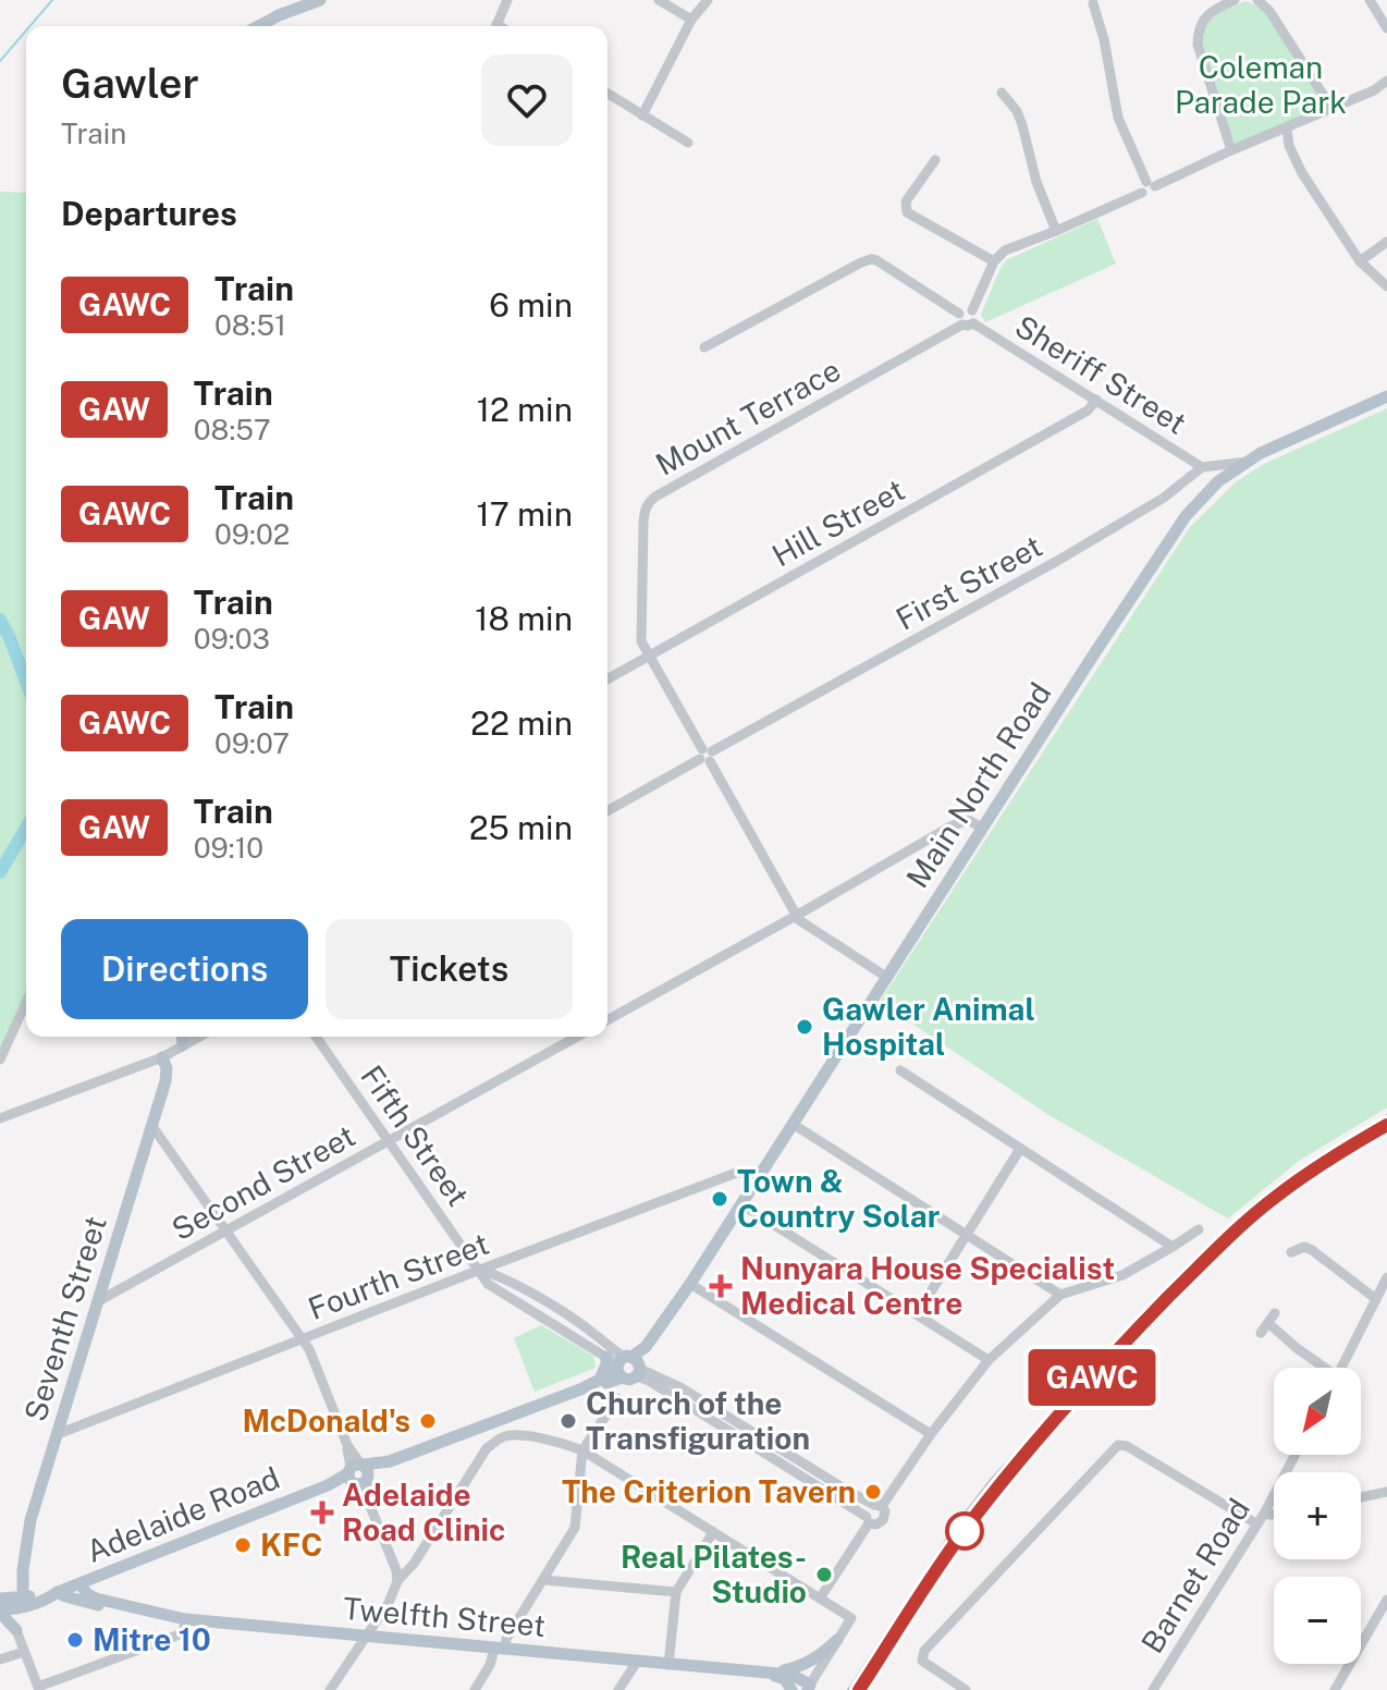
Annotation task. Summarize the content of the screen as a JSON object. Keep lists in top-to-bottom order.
{
  "streets": {
    "main road": [
      "Main North Road",
      "Seventh Street",
      "Adelaide Road",
      "Twelfth Street"
    ],
    "street": [
      "Sheriff Street",
      "Mount Terrace",
      "Hill Street",
      "First Street",
      "Fifth Street",
      "Second Street",
      "Fourth Street",
      "Barnet Road"
    ]
  },
  "crossings": [
    ["Sheriff Street", "Mount Terrace"],
    ["Sheriff Street", "Hill Street"],
    ["Sheriff Street", "First Street"],
    ["Mount Terrace", "Hill Street"],
    ["Main North Road", "Fourth Street"],
    ["Fifth Street", "Second Street"],
    ["Fifth Street", "Fourth Street"],
    ["Fifth Street", "Adelaide Road"],
    ["Second Street", "Seventh Street"],
    ["Fourth Street", "Seventh Street"],
    ["Seventh Street", "Adelaide Road"],
    ["Adelaide Road", "Twelfth Street"]
  ],
  "parks": ["Coleman Parade Park"],
  "places": {
    "other": [
      "Gawler Animal Hospital",
      "Town & Country Solar",
      "McDonald's",
      "Church of the Transfiguration",
      "The Criterion Tavern",
      "KFC",
      "Real Pilates- Studio",
      "Mitre 10"
    ],
    "health": ["Nunyara House Specialist Medical Centre", "Adelaide Road Clinic"]
  },
  "north": "bottom left",
  "page": {
    "on_map": "GAWC",
    "heading": [
      ["Gawler", "Train"],
      "Departures"
    ],
    "list": [
      {
        "mark": "GAWC",
        "name": "Train",
        "note": "08:51",
        "value": "6 min"
      },
      {
        "mark": "GAW",
        "name": "Train",
        "note": "08:57",
        "value": "12 min"
      },
      {
        "mark": "GAWC",
        "name": "Train",
        "note": "09:02",
        "value": "17 min"
      },
      {
        "mark": "GAW",
        "name": "Train",
        "note": "09:03",
        "value": "18 min"
      },
      {
        "mark": "GAWC",
        "name": "Train",
        "note": "09:07",
        "value": "22 min"
      },
      {
        "mark": "GAW",
        "name": "Train",
        "note": "09:10",
        "value": "25 min"
      }
    ],
    "buttons": ["Directions", "Tickets"],
    "map_buttons": ["+", "−"]
  }
}
